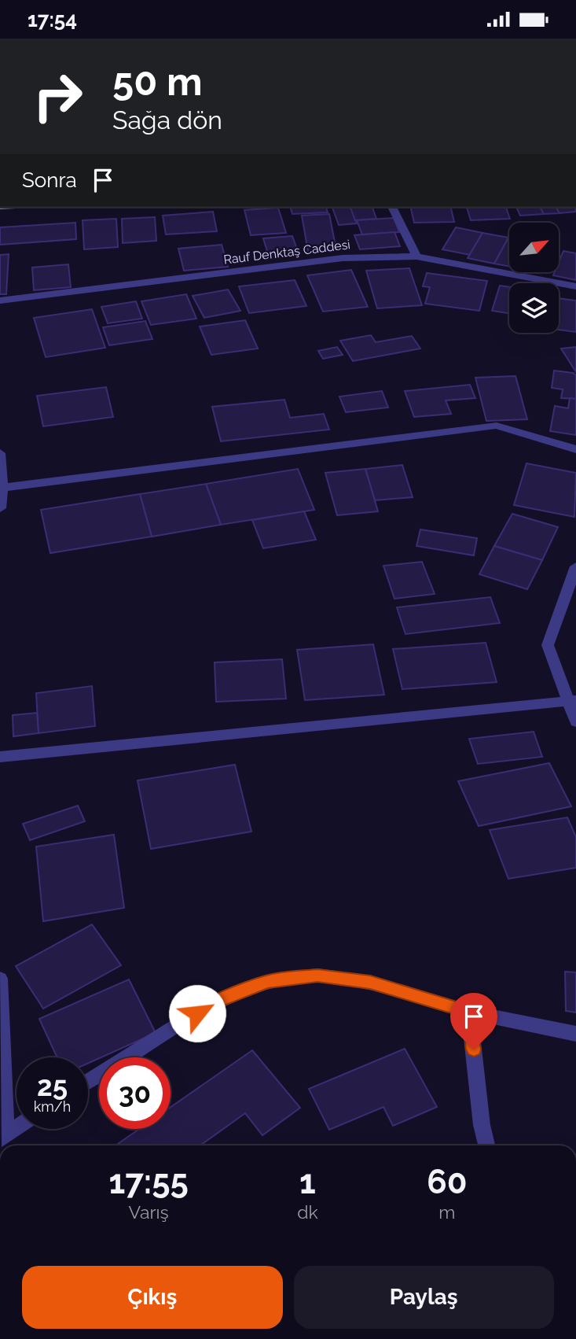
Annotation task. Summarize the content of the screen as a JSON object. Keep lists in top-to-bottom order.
{
  "streets": {
    "street": ["Rauf Denktaş Caddesi"]
  },
  "north": "top right",
  "page": {
    "status": "17:54",
    "turn": ["50 m", "Sağa dön"],
    "then": "Sonra",
    "speed": "25 km/h",
    "limit": "30",
    "eta": [
      "17:55",
      "Varış",
      "1",
      "dk",
      "60",
      "m"
    ],
    "buttons": ["Çıkış", "Paylaş"]
  }
}
